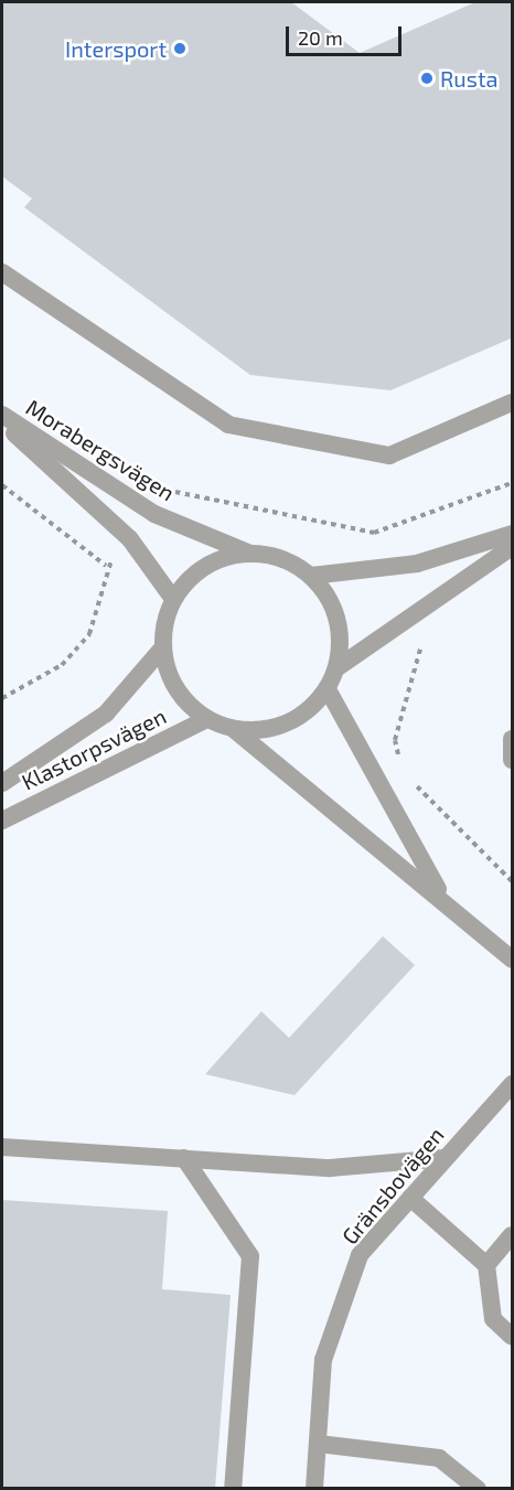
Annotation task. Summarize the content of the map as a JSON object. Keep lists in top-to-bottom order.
{
  "streets": {
    "street": ["Morabergsvägen", "Klastorpsvägen", "Gränsbovägen"]
  },
  "crossings": [
    ["Morabergsvägen", "Klastorpsvägen"]
  ],
  "places": ["Intersport", "Rusta"],
  "scale_bar": "20 m"
}
